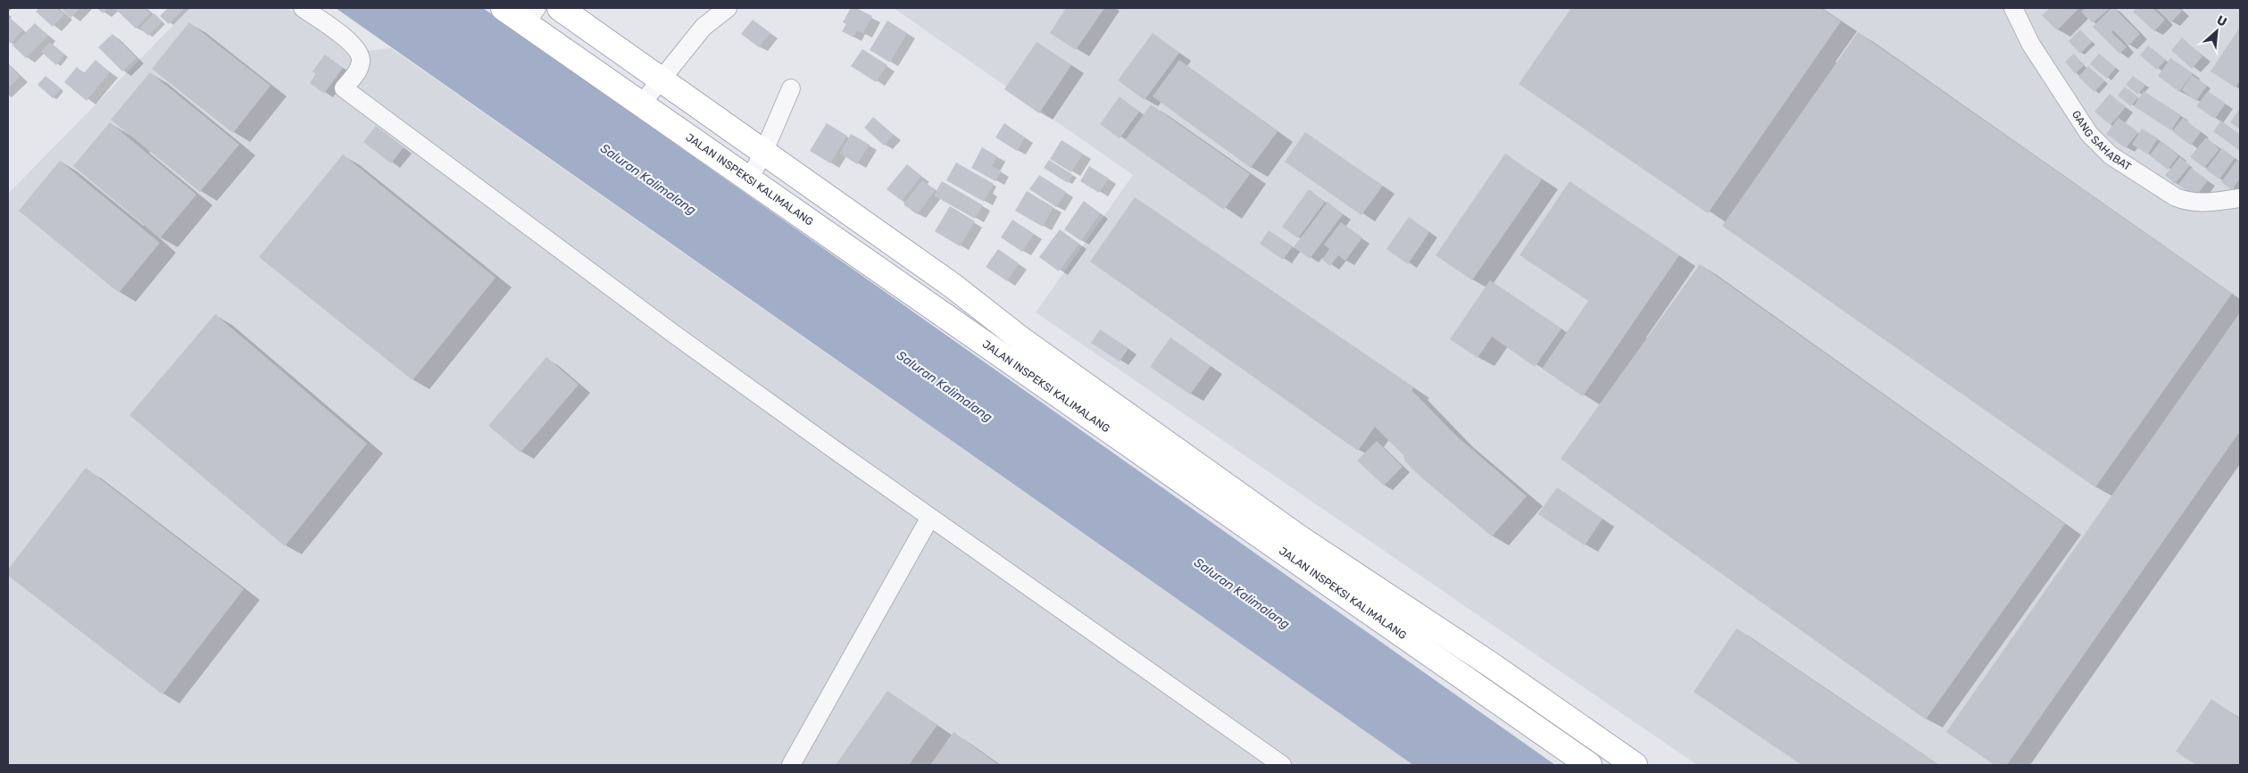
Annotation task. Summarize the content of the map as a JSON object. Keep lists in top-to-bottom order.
{
  "streets": {
    "main road": ["JALAN INSPEKSI KALIMALANG"],
    "street": ["GANG SAHABAT"]
  },
  "water": ["Saluran Kalimalang"],
  "north": "top right"
}
